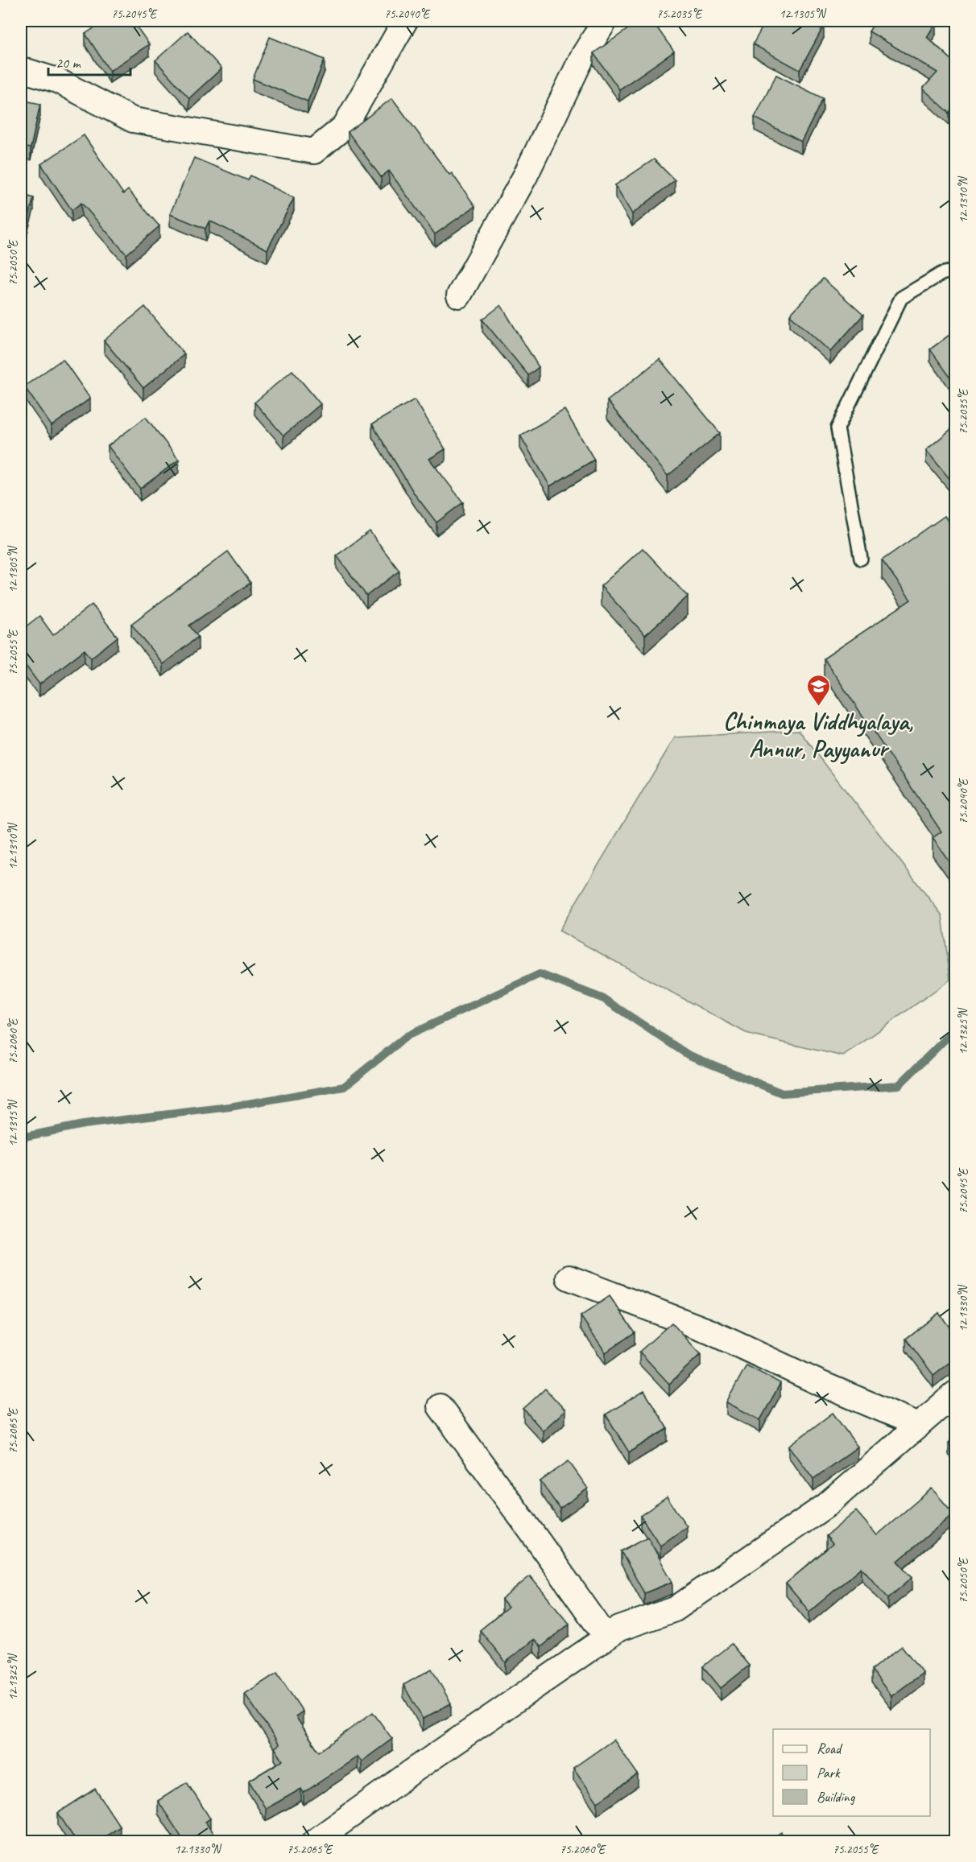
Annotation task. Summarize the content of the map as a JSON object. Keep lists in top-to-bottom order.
{
  "places": {
    "school or university": ["Chinmaya Viddhyalaya, Annur, Payyanur"]
  },
  "legend": ["Road", "Park", "Building"],
  "scale_bar": "20 m",
  "coordinates": [
    "75.2045°E",
    "75.2040°E",
    "75.2035°E",
    "12.1305°N",
    "12.1310°N",
    "75.2050°E",
    "75.2055°E",
    "12.1325°N",
    "75.2060°E",
    "12.1315°N",
    "12.1330°N",
    "75.2065°E"
  ]
}
